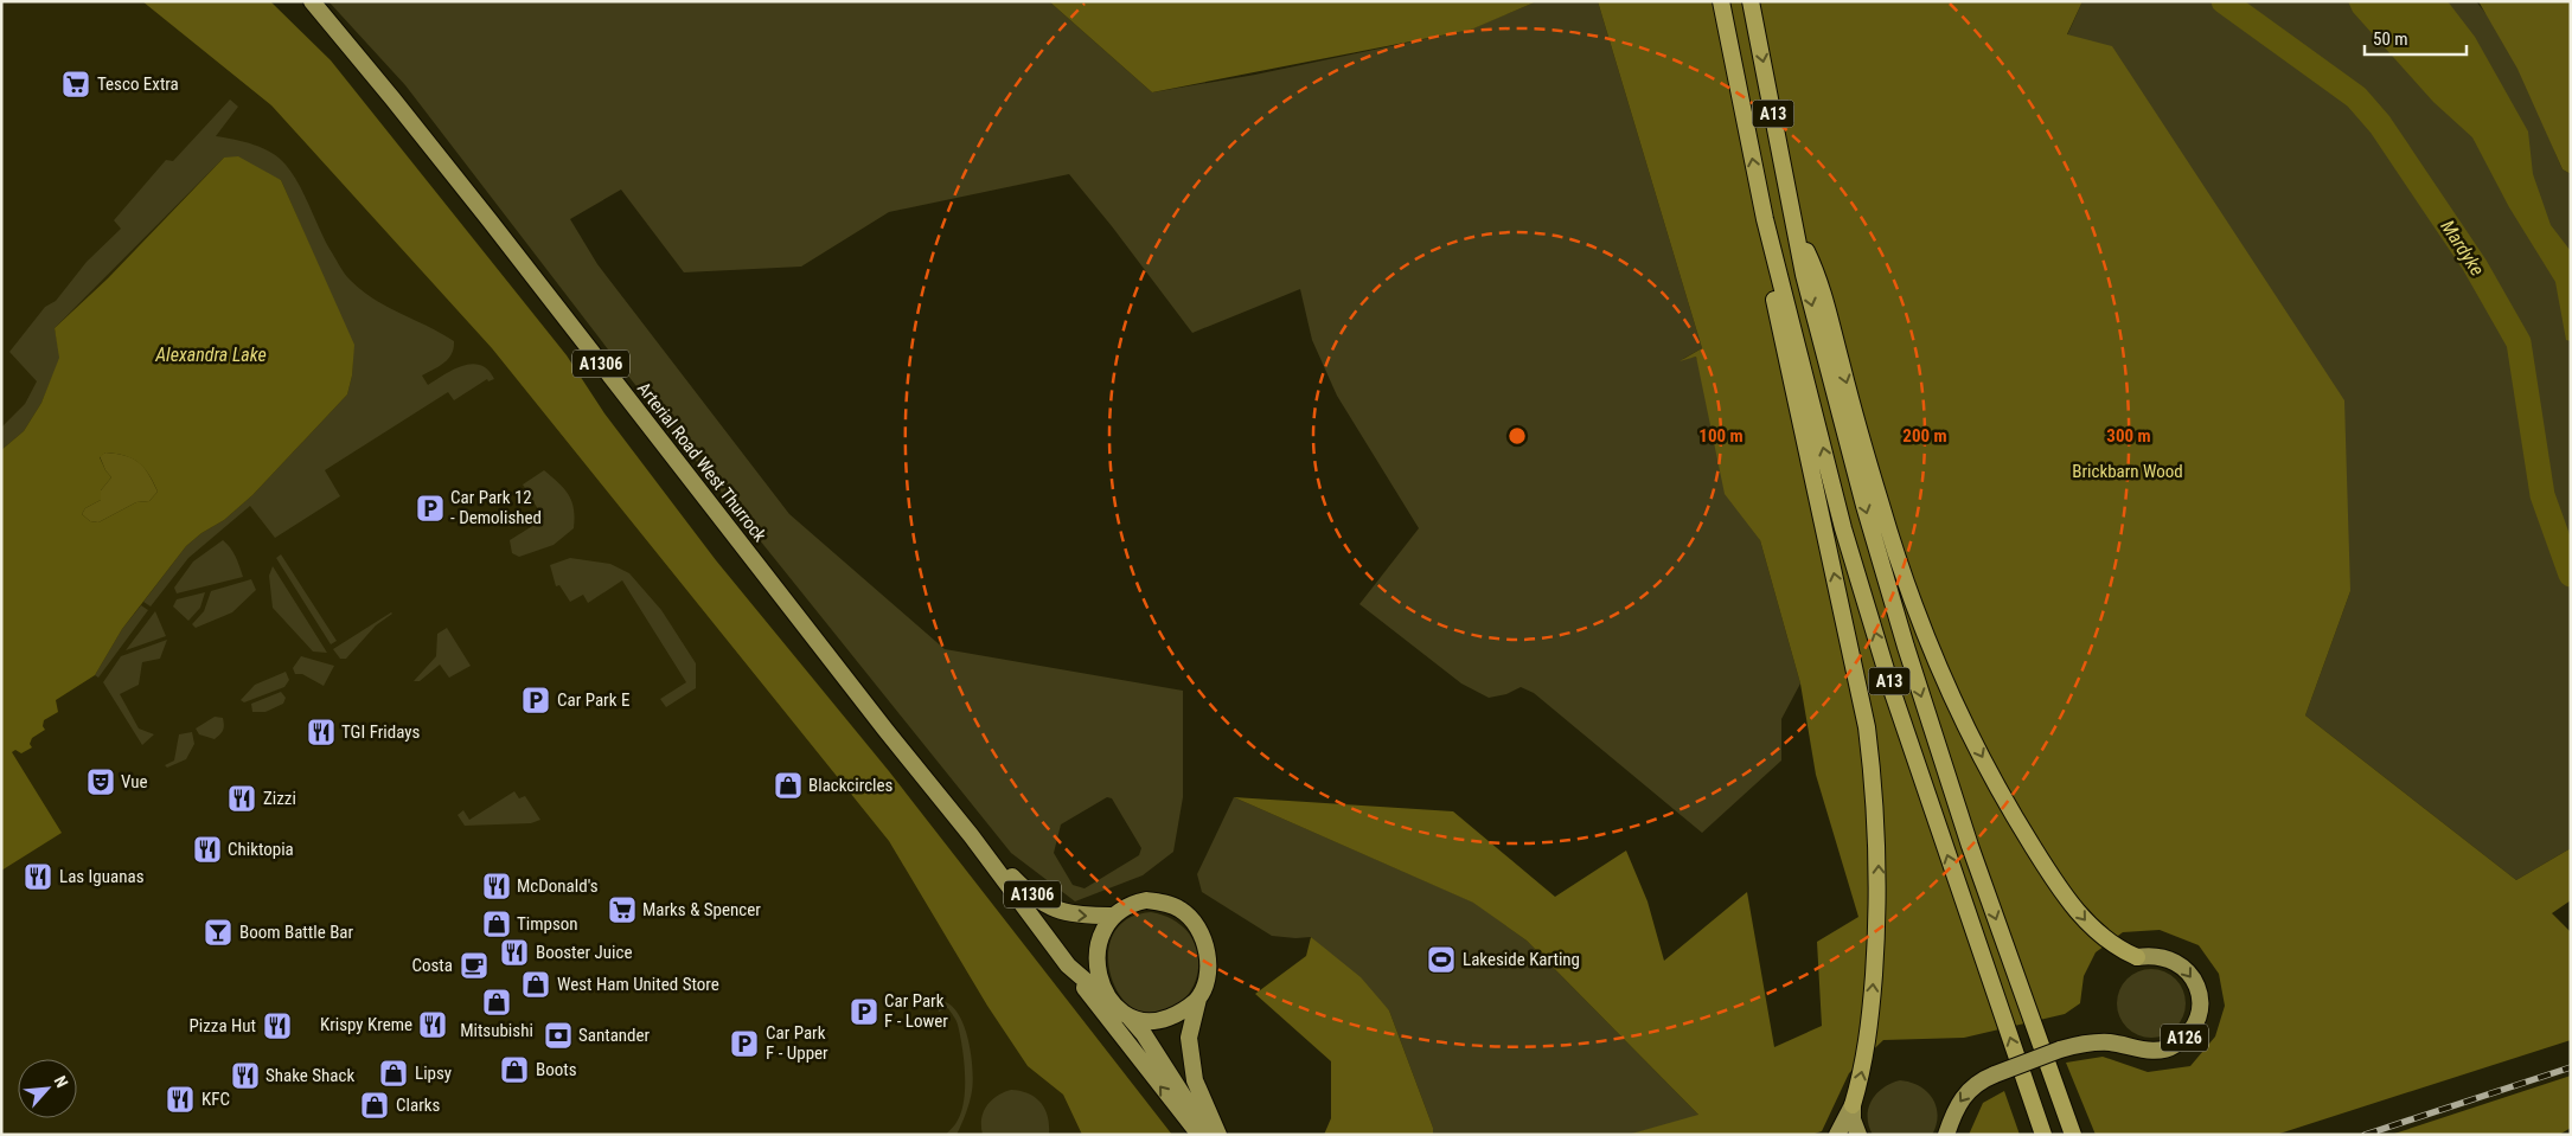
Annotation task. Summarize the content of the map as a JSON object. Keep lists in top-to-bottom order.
{
  "streets": {
    "highway": ["A13"],
    "main road": ["A1306", "Arterial Road West Thurrock", "A126"]
  },
  "crossings": [
    ["A13", "A126"]
  ],
  "water": ["Mardyke", "Alexandra Lake"],
  "parks": ["Brickbarn Wood"],
  "places": {
    "supermarket": ["Tesco Extra", "Marks & Spencer"],
    "parking": [
      "Car Park 12 - Demolished",
      "Car Park E",
      "Car Park F - Lower",
      "Car Park F - Upper"
    ],
    "restaurant": [
      "TGI Fridays",
      "Zizzi",
      "Chiktopia",
      "Las Iguanas",
      "McDonald's",
      "Booster Juice",
      "Krispy Kreme",
      "Pizza Hut",
      "Shake Shack",
      "KFC"
    ],
    "theatre": ["Vue"],
    "shop": [
      "Blackcircles",
      "Timpson",
      "West Ham United Store",
      "Mitsubishi",
      "Boots",
      "Lipsy",
      "Clarks"
    ],
    "bar": ["Boom Battle Bar"],
    "sports": ["Lakeside Karting"],
    "cafe": ["Costa"],
    "bank": ["Santander"]
  },
  "scale_bar": "50 m",
  "north": "top right",
  "rings": ["100 m", "200 m", "300 m"]
}
